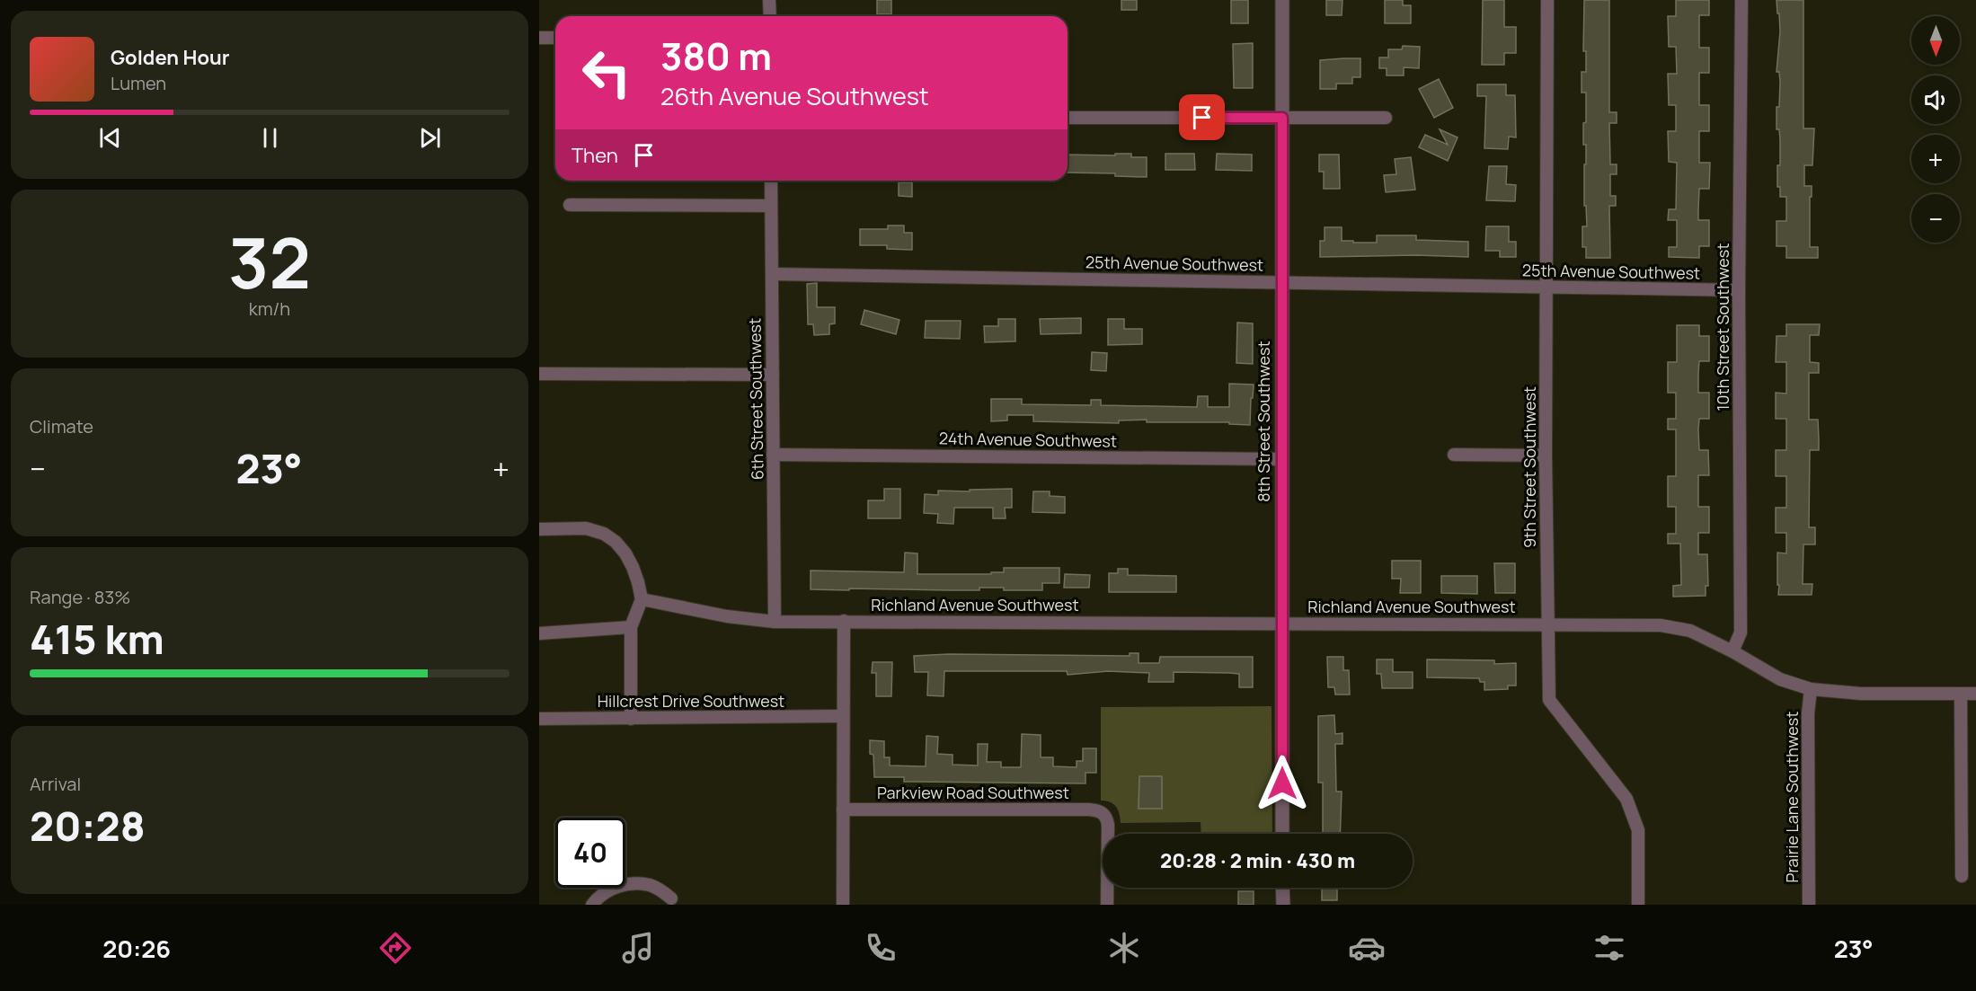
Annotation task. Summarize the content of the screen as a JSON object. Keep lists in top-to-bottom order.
{
  "streets": {
    "street": [
      "25th Avenue Southwest",
      "10th Street Southwest",
      "6th Street Southwest",
      "8th Street Southwest",
      "24th Avenue Southwest",
      "9th Street Southwest",
      "Richland Avenue Southwest",
      "Hillcrest Drive Southwest",
      "Parkview Road Southwest",
      "Prairie Lane Southwest"
    ]
  },
  "crossings": [
    ["25th Avenue Southwest", "10th Street Southwest"],
    ["25th Avenue Southwest", "6th Street Southwest"],
    ["25th Avenue Southwest", "8th Street Southwest"],
    ["25th Avenue Southwest", "9th Street Southwest"],
    ["10th Street Southwest", "Richland Avenue Southwest"],
    ["6th Street Southwest", "24th Avenue Southwest"],
    ["6th Street Southwest", "Richland Avenue Southwest"],
    ["8th Street Southwest", "24th Avenue Southwest"],
    ["8th Street Southwest", "Richland Avenue Southwest"],
    ["9th Street Southwest", "Richland Avenue Southwest"],
    ["Richland Avenue Southwest", "Prairie Lane Southwest"]
  ],
  "north": "bottom",
  "page": {
    "map_buttons": ["+", "−"],
    "turn": ["380 m", "26th Avenue Southwest"],
    "song": ["Golden Hour", "Lumen"],
    "then": "Then",
    "tile": [
      ["32", "km/h"],
      "Climate",
      ["Range · 83%", "415 km"],
      ["Arrival", "20:28"]
    ],
    "heat": ["−", "23°", "+"],
    "limit": "40",
    "trip": "20:28 · 2 min · 430 m",
    "tabs": ["20:26", "23°"]
  }
}
